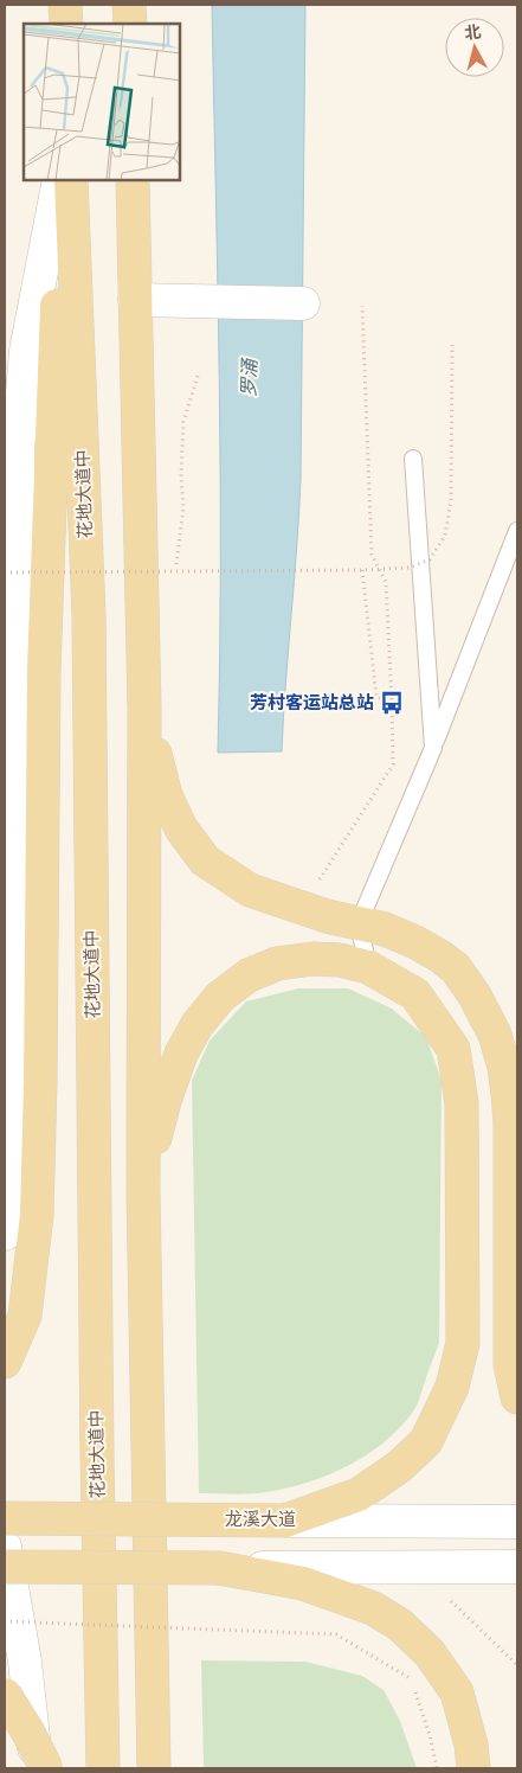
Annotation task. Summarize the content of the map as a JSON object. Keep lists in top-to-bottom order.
{
  "streets": {
    "main road": ["花地大道中", "龙溪大道"]
  },
  "water": ["罗涌"],
  "places": {
    "bus stop": ["芳村客运站总站"]
  },
  "north": "top"
}
